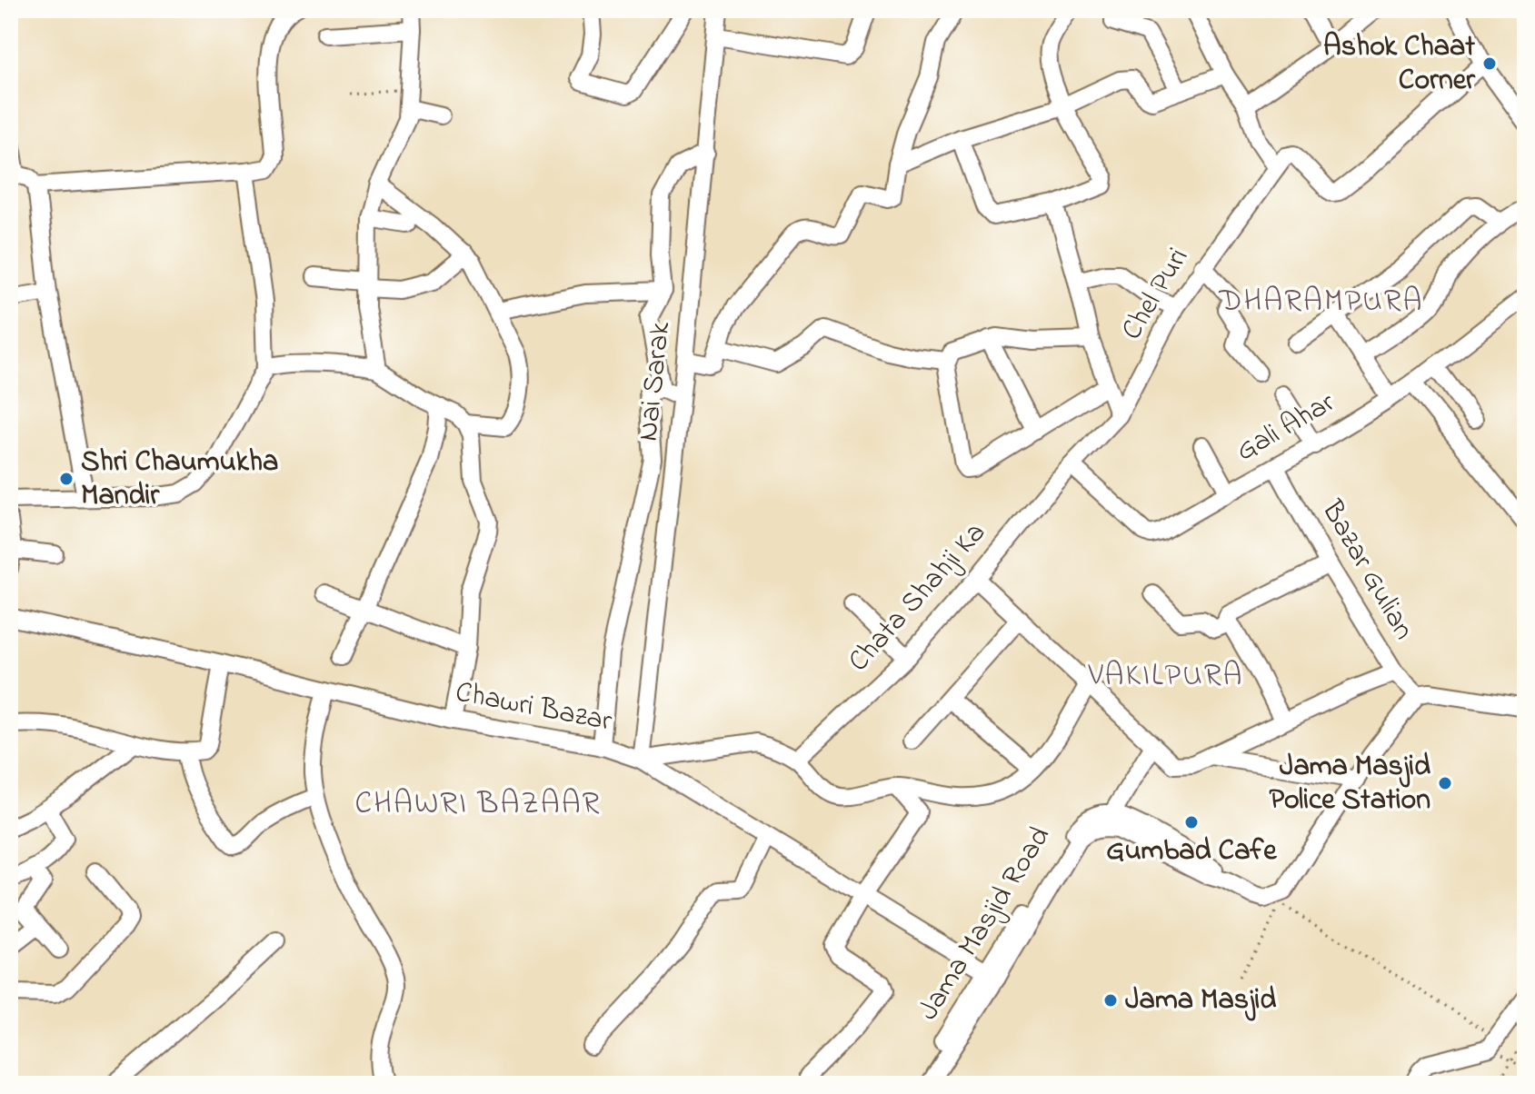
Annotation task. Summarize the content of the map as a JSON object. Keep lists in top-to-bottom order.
{
  "streets": {
    "street": [
      "Chel Puri",
      "Nai Sarak",
      "Gali Ahar",
      "Bazar Gulian",
      "Chata Shahji Ka",
      "Chawri Bazar",
      "Jama Masjid Road"
    ]
  },
  "crossings": [
    ["Chel Puri", "Gali Ahar"],
    ["Chel Puri", "Chata Shahji Ka"],
    ["Nai Sarak", "Chawri Bazar"],
    ["Gali Ahar", "Bazar Gulian"],
    ["Gali Ahar", "Chata Shahji Ka"],
    ["Bazar Gulian", "Jama Masjid Road"],
    ["Chawri Bazar", "Jama Masjid Road"]
  ],
  "districts": ["DHARAMPURA", "VAKILPURA", "CHAWRI BAZAAR"],
  "places": [
    "Ashok Chaat Corner",
    "Shri Chaumukha Mandir",
    "Jama Masjid Police Station",
    "Gumbad Cafe",
    "Jama Masjid"
  ]
}
